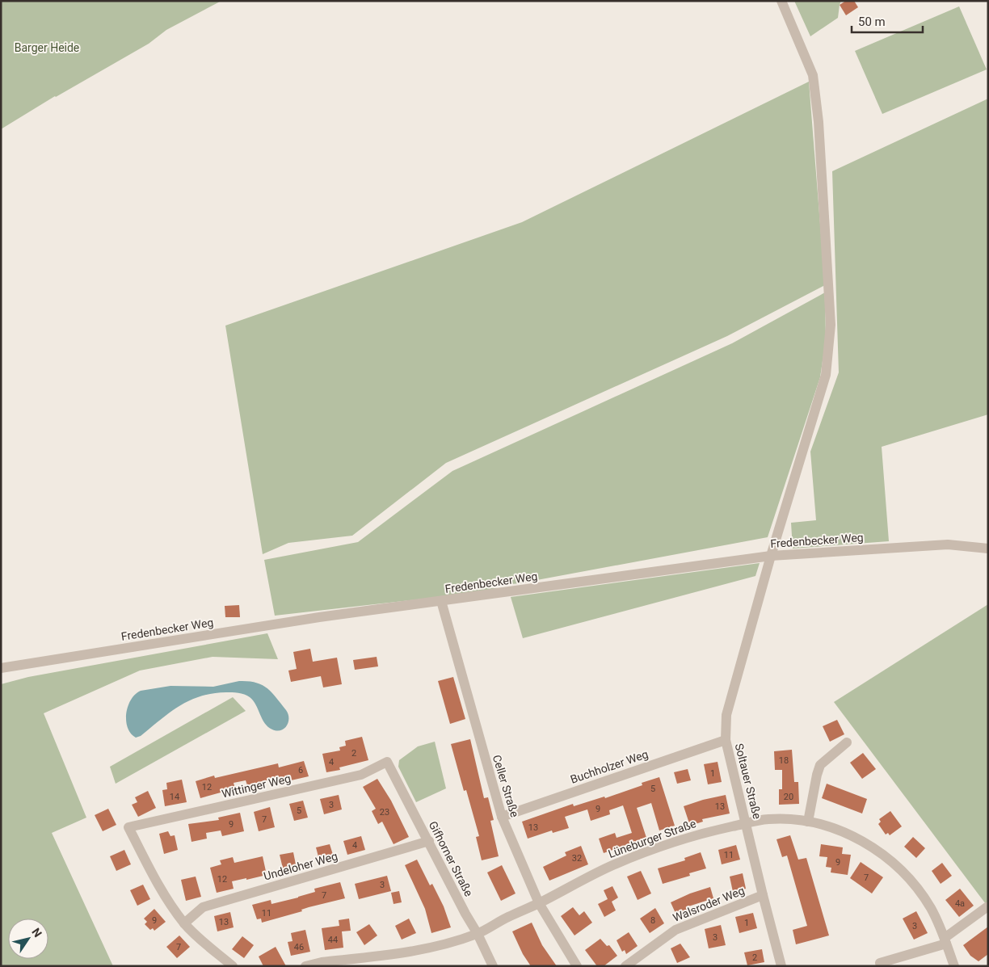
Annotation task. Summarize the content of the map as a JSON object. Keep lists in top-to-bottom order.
{
  "streets": {
    "street": [
      "Fredenbecker Weg",
      "Buchholzer Weg",
      "Soltauer Straße",
      "Wittinger Weg",
      "Celler Straße",
      "Lüneburger Straße",
      "Gifhorner Straße",
      "Undeloher Weg",
      "Walsroder Weg"
    ]
  },
  "crossings": [
    ["Fredenbecker Weg", "Soltauer Straße"],
    ["Fredenbecker Weg", "Celler Straße"],
    ["Buchholzer Weg", "Soltauer Straße"],
    ["Buchholzer Weg", "Celler Straße"],
    ["Soltauer Straße", "Lüneburger Straße"],
    ["Soltauer Straße", "Walsroder Weg"],
    ["Wittinger Weg", "Gifhorner Straße"],
    ["Wittinger Weg", "Undeloher Weg"],
    ["Celler Straße", "Lüneburger Straße"],
    ["Lüneburger Straße", "Gifhorner Straße"],
    ["Gifhorner Straße", "Undeloher Weg"]
  ],
  "parks": ["Barger Heide"],
  "house_numbers": [
    "2",
    "18",
    "4",
    "6",
    "1",
    "12",
    "5",
    "14",
    "20",
    "3",
    "13",
    "9",
    "5",
    "23",
    "7",
    "9",
    "13",
    "4",
    "11",
    "32",
    "9",
    "7",
    "12",
    "3",
    "7",
    "4a",
    "11",
    "9",
    "8",
    "13",
    "1",
    "3",
    "3",
    "44",
    "7",
    "46",
    "2"
  ],
  "scale_bar": "50 m",
  "north": "top right"
}
